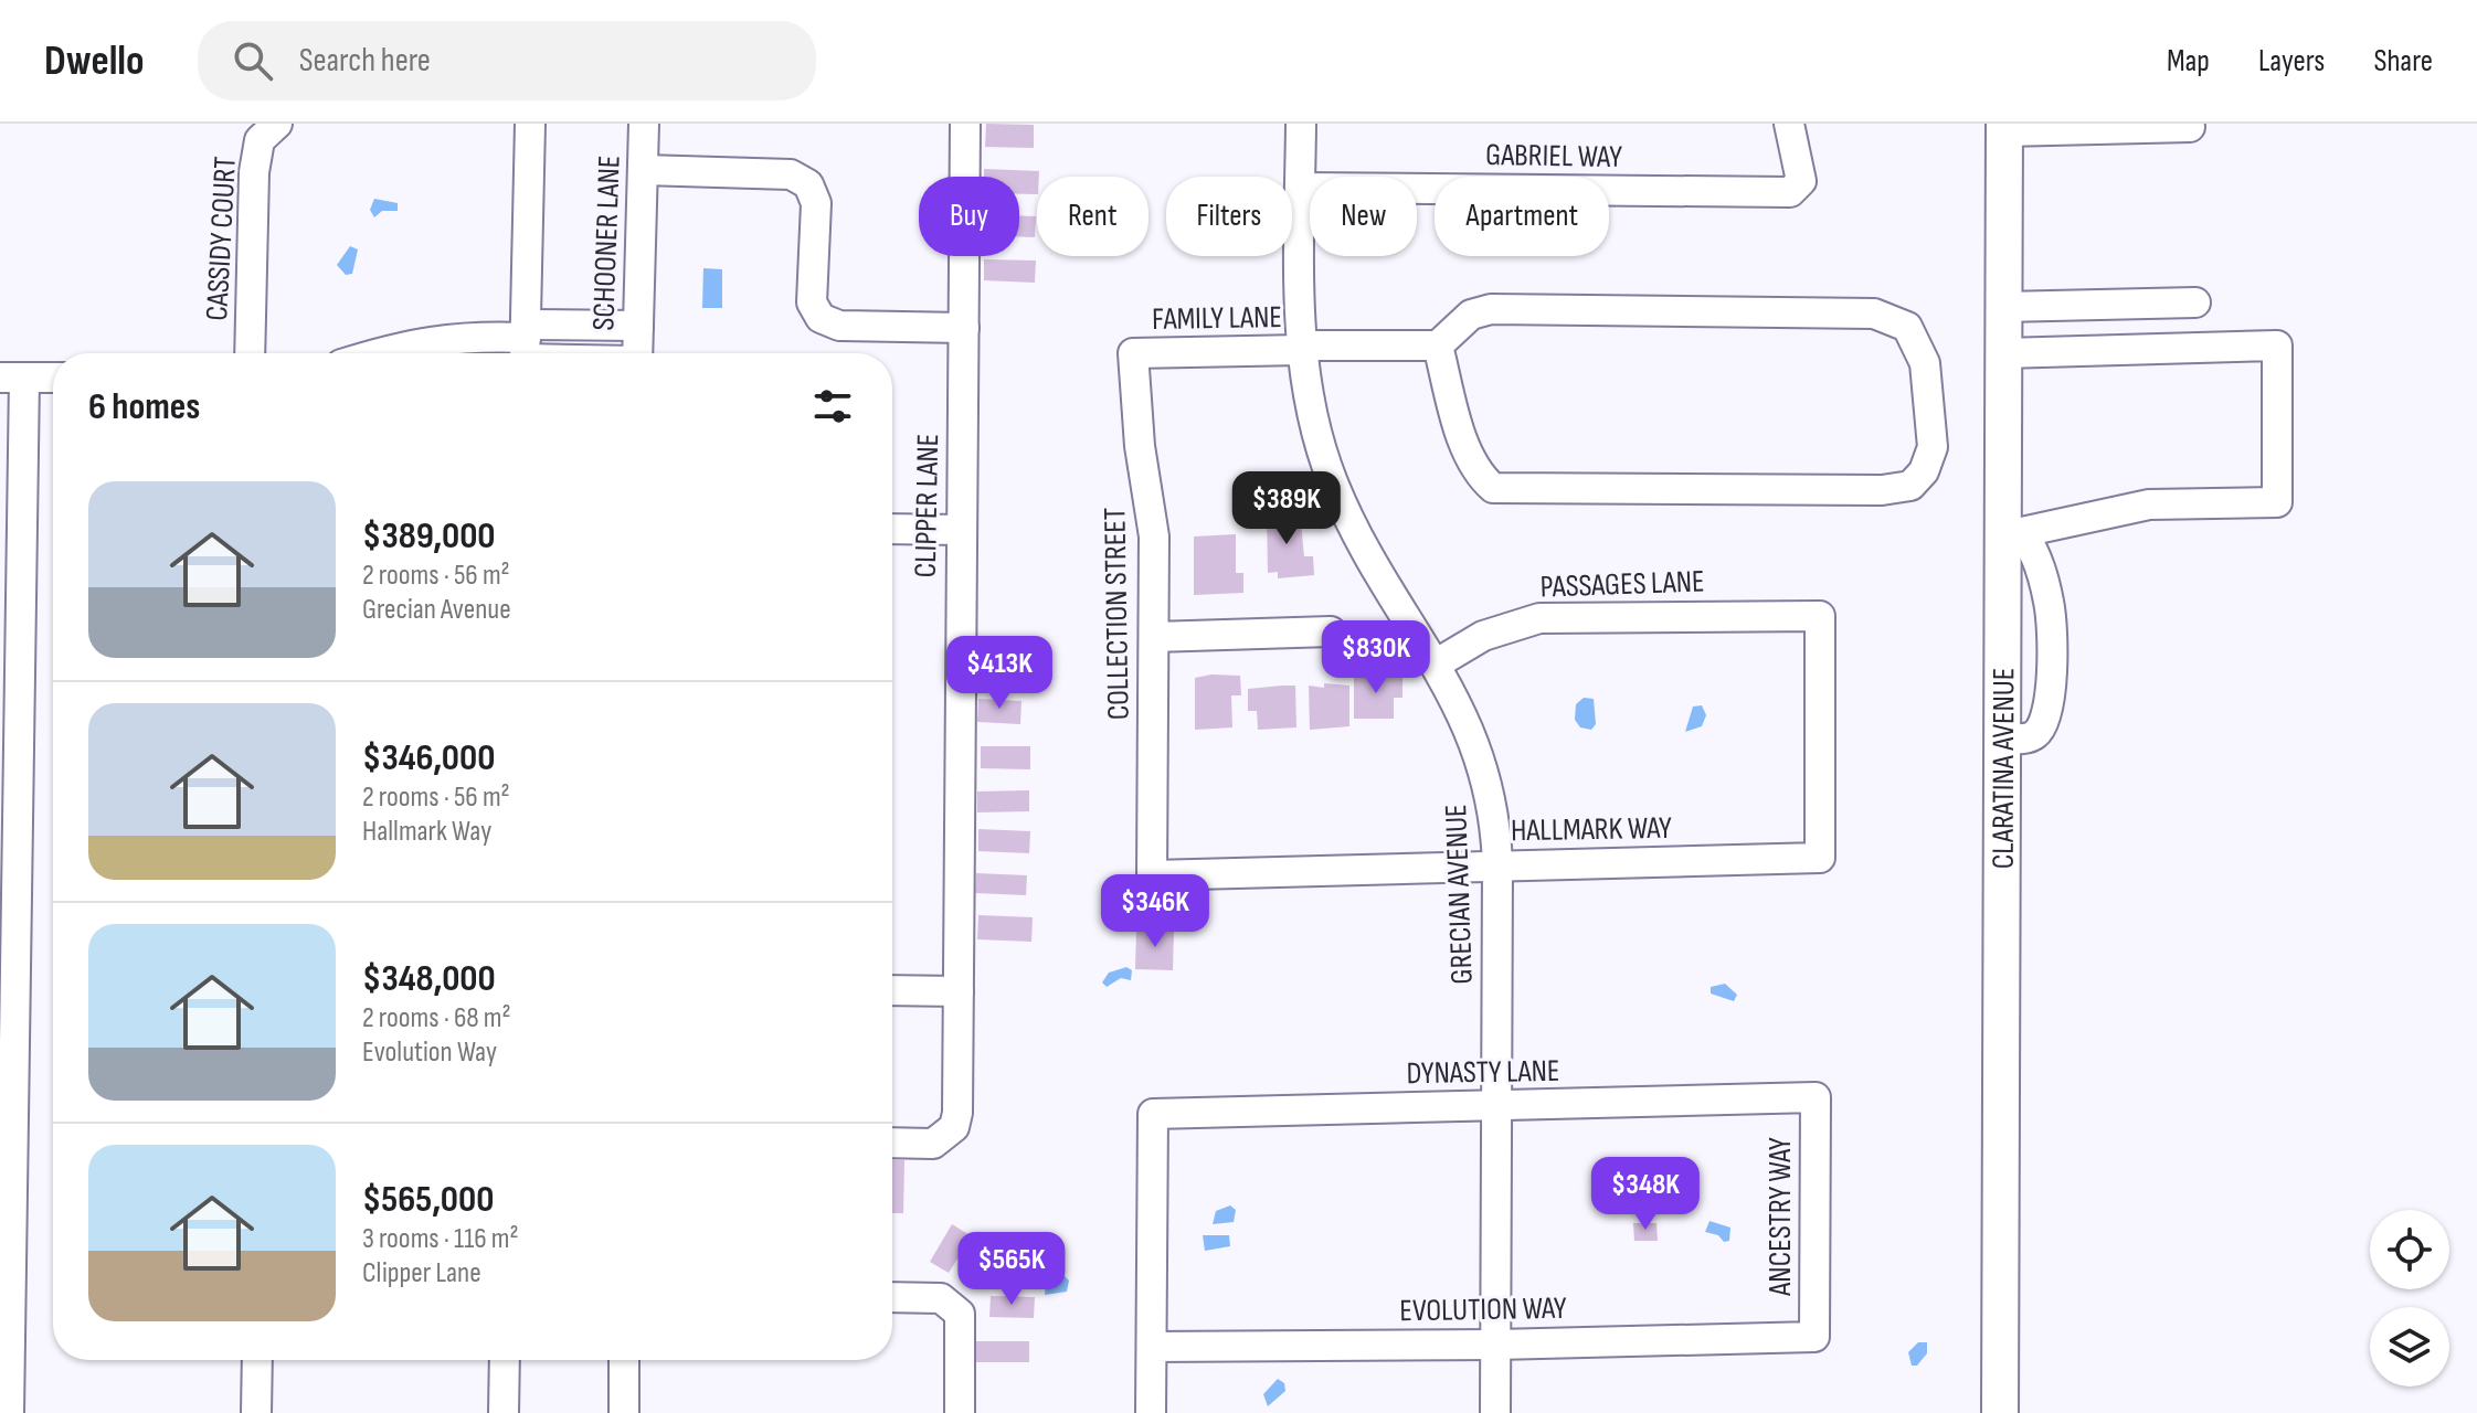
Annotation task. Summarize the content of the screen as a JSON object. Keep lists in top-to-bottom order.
{
  "streets": {
    "main road": ["CLARATINA AVENUE"],
    "street": [
      "GABRIEL WAY",
      "CASSIDY COURT",
      "SCHOONER LANE",
      "FAMILY LANE",
      "CLIPPER LANE",
      "PASSAGES LANE",
      "COLLECTION STREET",
      "HALLMARK WAY",
      "GRECIAN AVENUE",
      "DYNASTY LANE",
      "ANCESTRY WAY",
      "EVOLUTION WAY"
    ]
  },
  "crossings": [
    ["GABRIEL WAY", "GRECIAN AVENUE"],
    ["FAMILY LANE", "COLLECTION STREET"],
    ["FAMILY LANE", "GRECIAN AVENUE"],
    ["PASSAGES LANE", "HALLMARK WAY"],
    ["PASSAGES LANE", "GRECIAN AVENUE"],
    ["COLLECTION STREET", "HALLMARK WAY"],
    ["HALLMARK WAY", "GRECIAN AVENUE"],
    ["GRECIAN AVENUE", "DYNASTY LANE"],
    ["GRECIAN AVENUE", "EVOLUTION WAY"],
    ["DYNASTY LANE", "ANCESTRY WAY"],
    ["DYNASTY LANE", "EVOLUTION WAY"],
    ["ANCESTRY WAY", "EVOLUTION WAY"]
  ],
  "page": {
    "header": "Dwello",
    "search": "Search here",
    "nav": ["Map", "Layers", "Share"],
    "chip": [
      "Buy",
      "Rent",
      "Filters",
      "New",
      "Apartment"
    ],
    "heading": "6 homes",
    "list": [
      {
        "name": "$389,000",
        "note": "2 rooms · 56 m² · Grecian Avenue"
      },
      {
        "name": "$346,000",
        "note": "2 rooms · 56 m² · Hallmark Way"
      },
      {
        "name": "$348,000",
        "note": "2 rooms · 68 m² · Evolution Way"
      },
      {
        "name": "$565,000",
        "note": "3 rooms · 116 m² · Clipper Lane"
      }
    ],
    "price": [
      "$389K",
      "$830K",
      "$413K",
      "$346K",
      "$348K",
      "$565K"
    ]
  }
}
